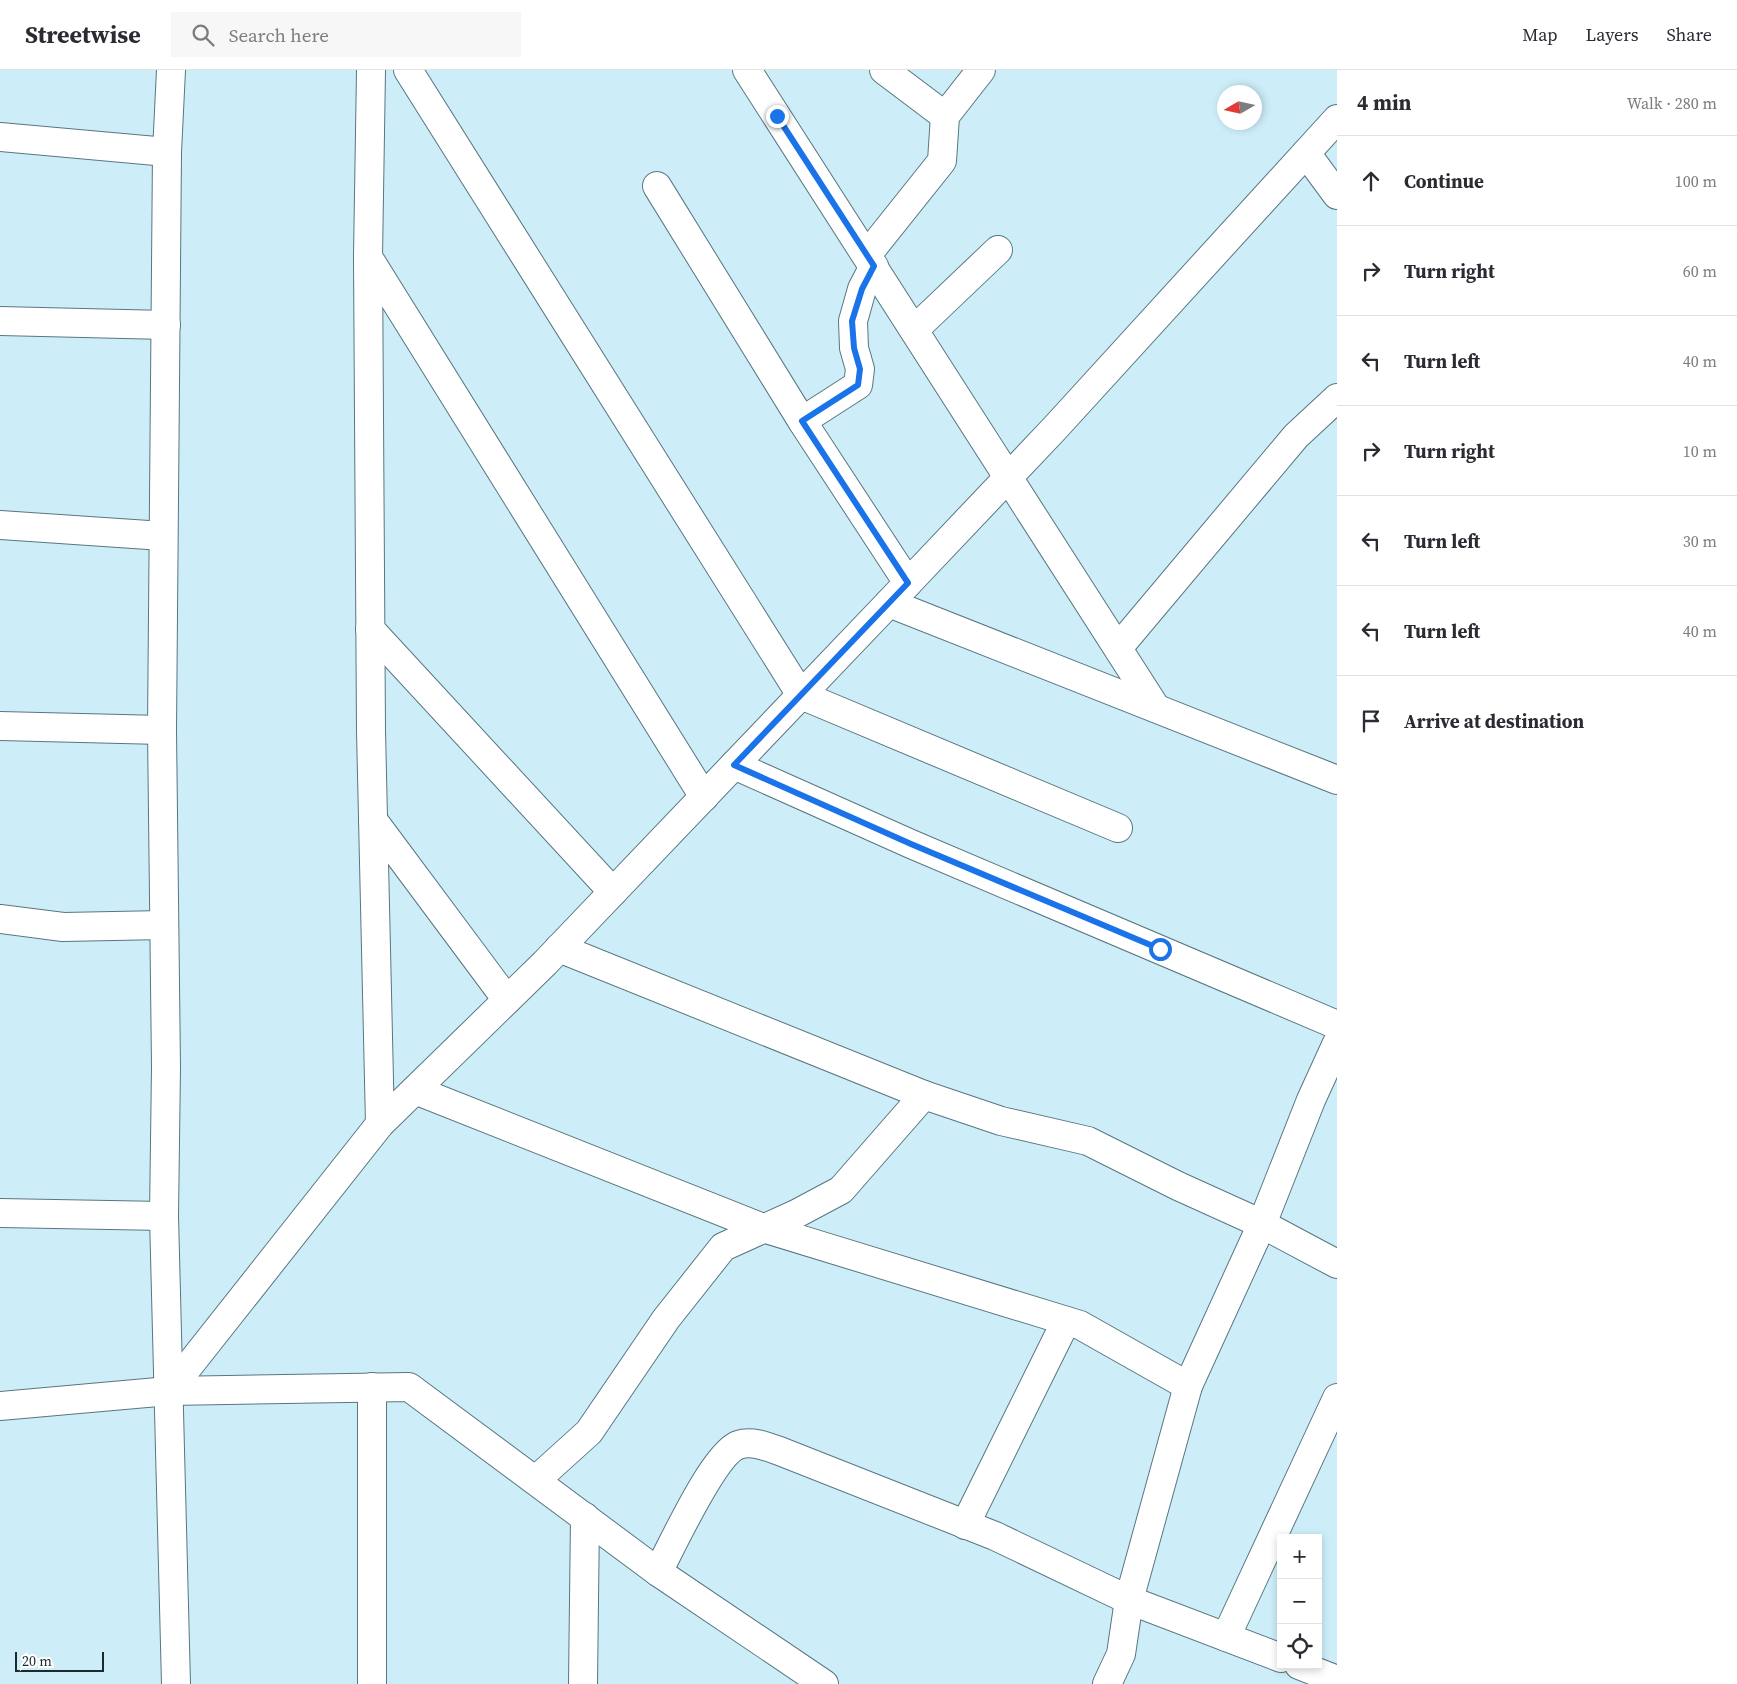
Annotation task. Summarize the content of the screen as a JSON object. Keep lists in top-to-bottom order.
{
  "scale_bar": "20 m",
  "north": "left",
  "page": {
    "header": "Streetwise",
    "search": "Search here",
    "nav": ["Map", "Layers", "Share"],
    "heading": ["4 min", "Walk · 280 m"],
    "list": [
      ["Continue", "100 m"],
      ["Turn right", "60 m"],
      ["Turn left", "40 m"],
      ["Turn right", "10 m"],
      ["Turn left", "30 m"],
      ["Turn left", "40 m"],
      "Arrive at destination"
    ],
    "map_buttons": ["+", "−"],
    "scale": "20 m"
  }
}
